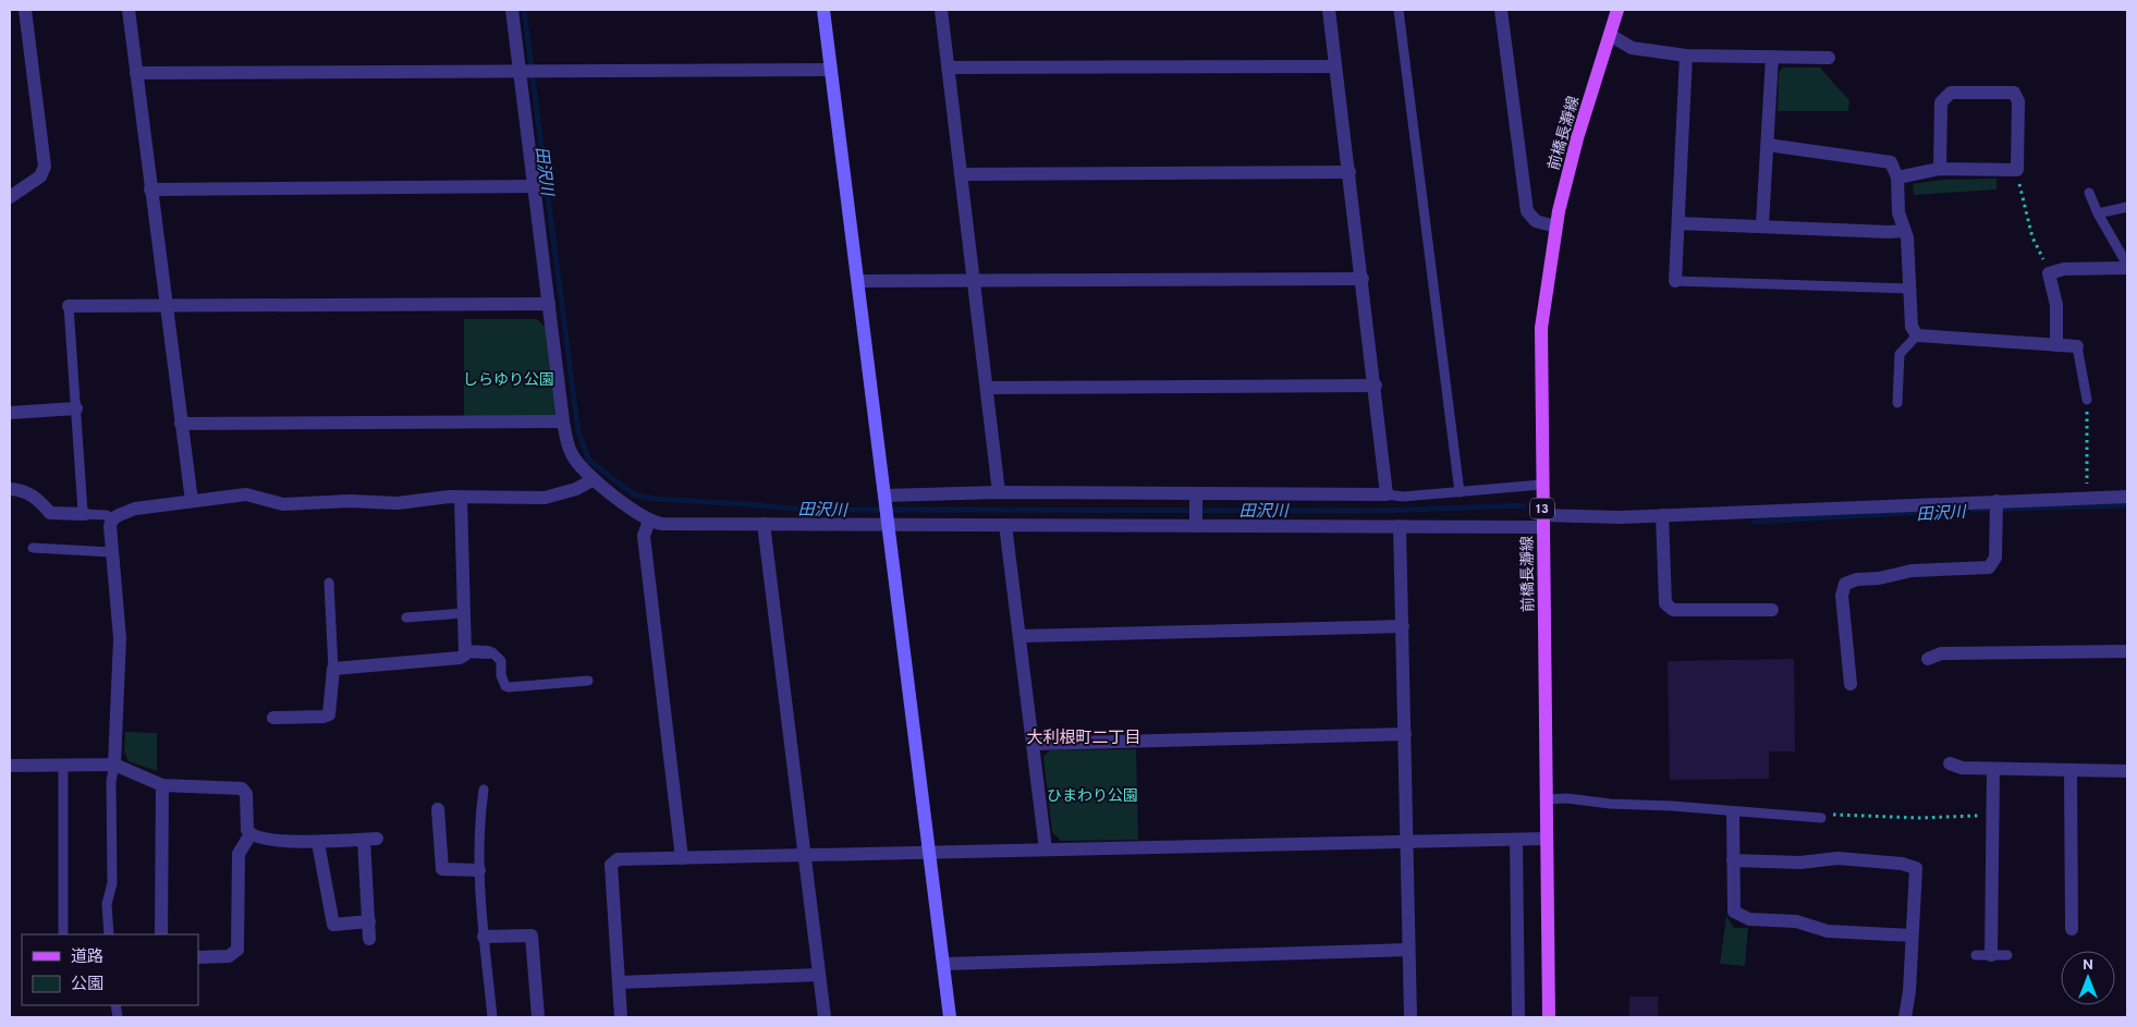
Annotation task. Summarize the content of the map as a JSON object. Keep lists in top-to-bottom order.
{
  "streets": {
    "main road": ["前橋長瀞線", "13"]
  },
  "districts": ["大利根町二丁目"],
  "water": ["田沢川"],
  "parks": ["しらゆり公園", "ひまわり公園"],
  "legend": ["道路", "公園"],
  "north": "top"
}
